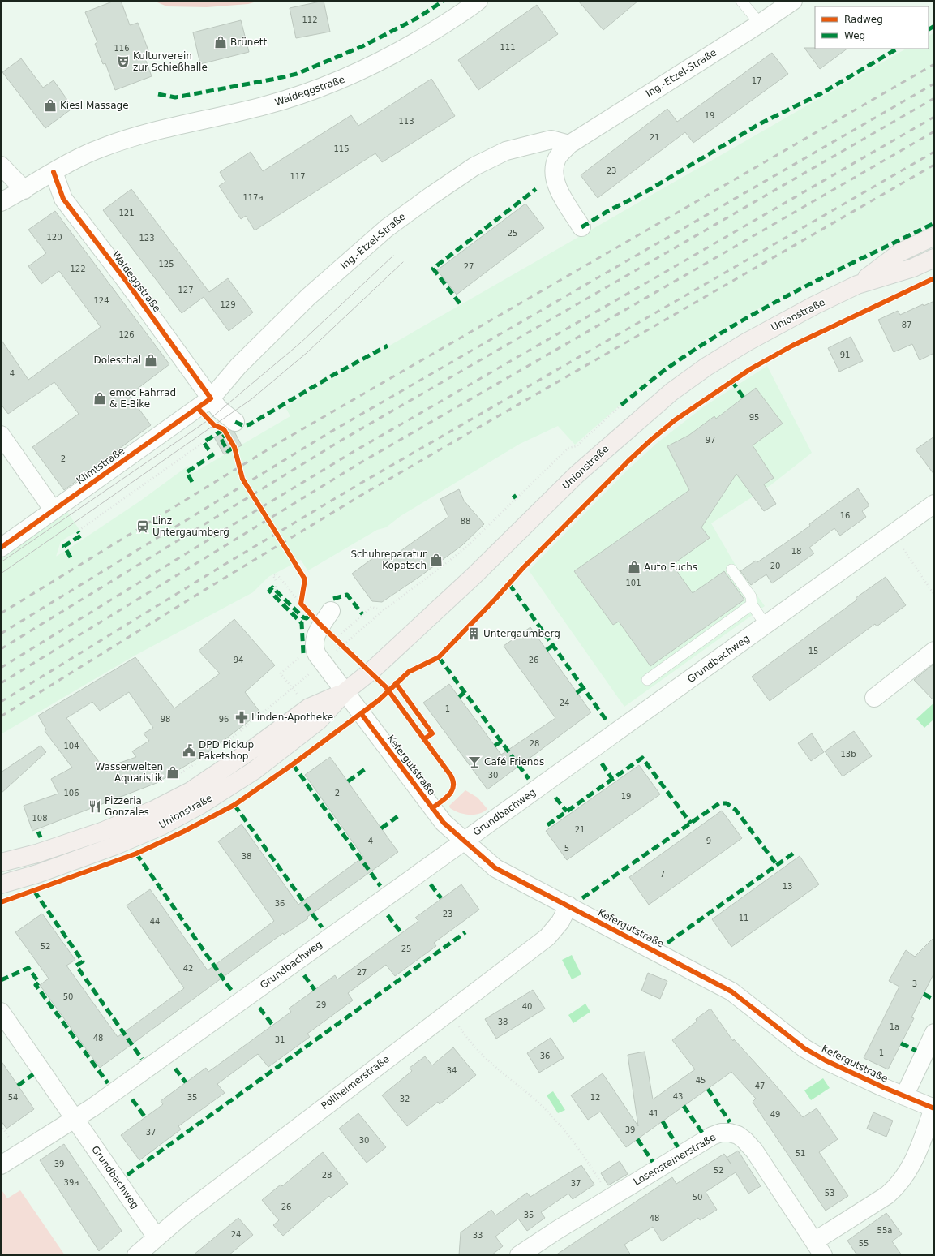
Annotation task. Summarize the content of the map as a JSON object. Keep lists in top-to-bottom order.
{
  "streets": {
    "main road": ["Unionstraße"],
    "street": [
      "Ing.-Etzel-Straße",
      "Waldeggstraße",
      "Klimtstraße",
      "Grundbachweg",
      "Kefergutstraße",
      "Pollheimerstraße",
      "Losensteinerstraße"
    ]
  },
  "crossings": [
    ["Ing.-Etzel-Straße", "Waldeggstraße"],
    ["Ing.-Etzel-Straße", "Klimtstraße"],
    ["Waldeggstraße", "Klimtstraße"],
    ["Unionstraße", "Kefergutstraße"],
    ["Grundbachweg", "Kefergutstraße"],
    ["Grundbachweg", "Pollheimerstraße"],
    ["Kefergutstraße", "Pollheimerstraße"],
    ["Kefergutstraße", "Losensteinerstraße"]
  ],
  "places": {
    "shop": [
      "Brünett",
      "Kiesl Massage",
      "Doleschal",
      "emoc Fahrrad & E-Bike",
      "Schuhreparatur Kopatsch",
      "Auto Fuchs",
      "Wasserwelten Aquaristik"
    ],
    "theatre": ["Kulturverein zur Schießhalle"],
    "station": ["Linz Untergaumberg"],
    "building": ["Untergaumberg"],
    "pharmacy": ["Linden-Apotheke"],
    "public building": ["DPD Pickup Paketshop"],
    "bar": ["Café Friends"],
    "restaurant": ["Pizzeria Gonzales"]
  },
  "house_numbers": [
    "112",
    "111",
    "116",
    "17",
    "19",
    "113",
    "21",
    "115",
    "23",
    "117",
    "117a",
    "121",
    "25",
    "120",
    "123",
    "125",
    "27",
    "122",
    "127",
    "124",
    "129",
    "87",
    "126",
    "91",
    "4",
    "95",
    "97",
    "2",
    "16",
    "88",
    "18",
    "20",
    "101",
    "15",
    "94",
    "26",
    "24",
    "1",
    "98",
    "96",
    "28",
    "104",
    "13b",
    "30",
    "106",
    "2",
    "19",
    "108",
    "21",
    "4",
    "9",
    "5",
    "38",
    "7",
    "13",
    "36",
    "23",
    "11",
    "44",
    "52",
    "25",
    "42",
    "27",
    "3",
    "50",
    "29",
    "40",
    "38",
    "1a",
    "48",
    "31",
    "1",
    "36",
    "34",
    "45",
    "47",
    "43",
    "54",
    "35",
    "12",
    "32",
    "41",
    "49",
    "39",
    "37",
    "30",
    "51",
    "39",
    "52",
    "28",
    "39a",
    "37",
    "53",
    "50",
    "26",
    "35",
    "48",
    "55a",
    "24",
    "33",
    "55"
  ],
  "legend": ["Radweg", "Weg"]
}
